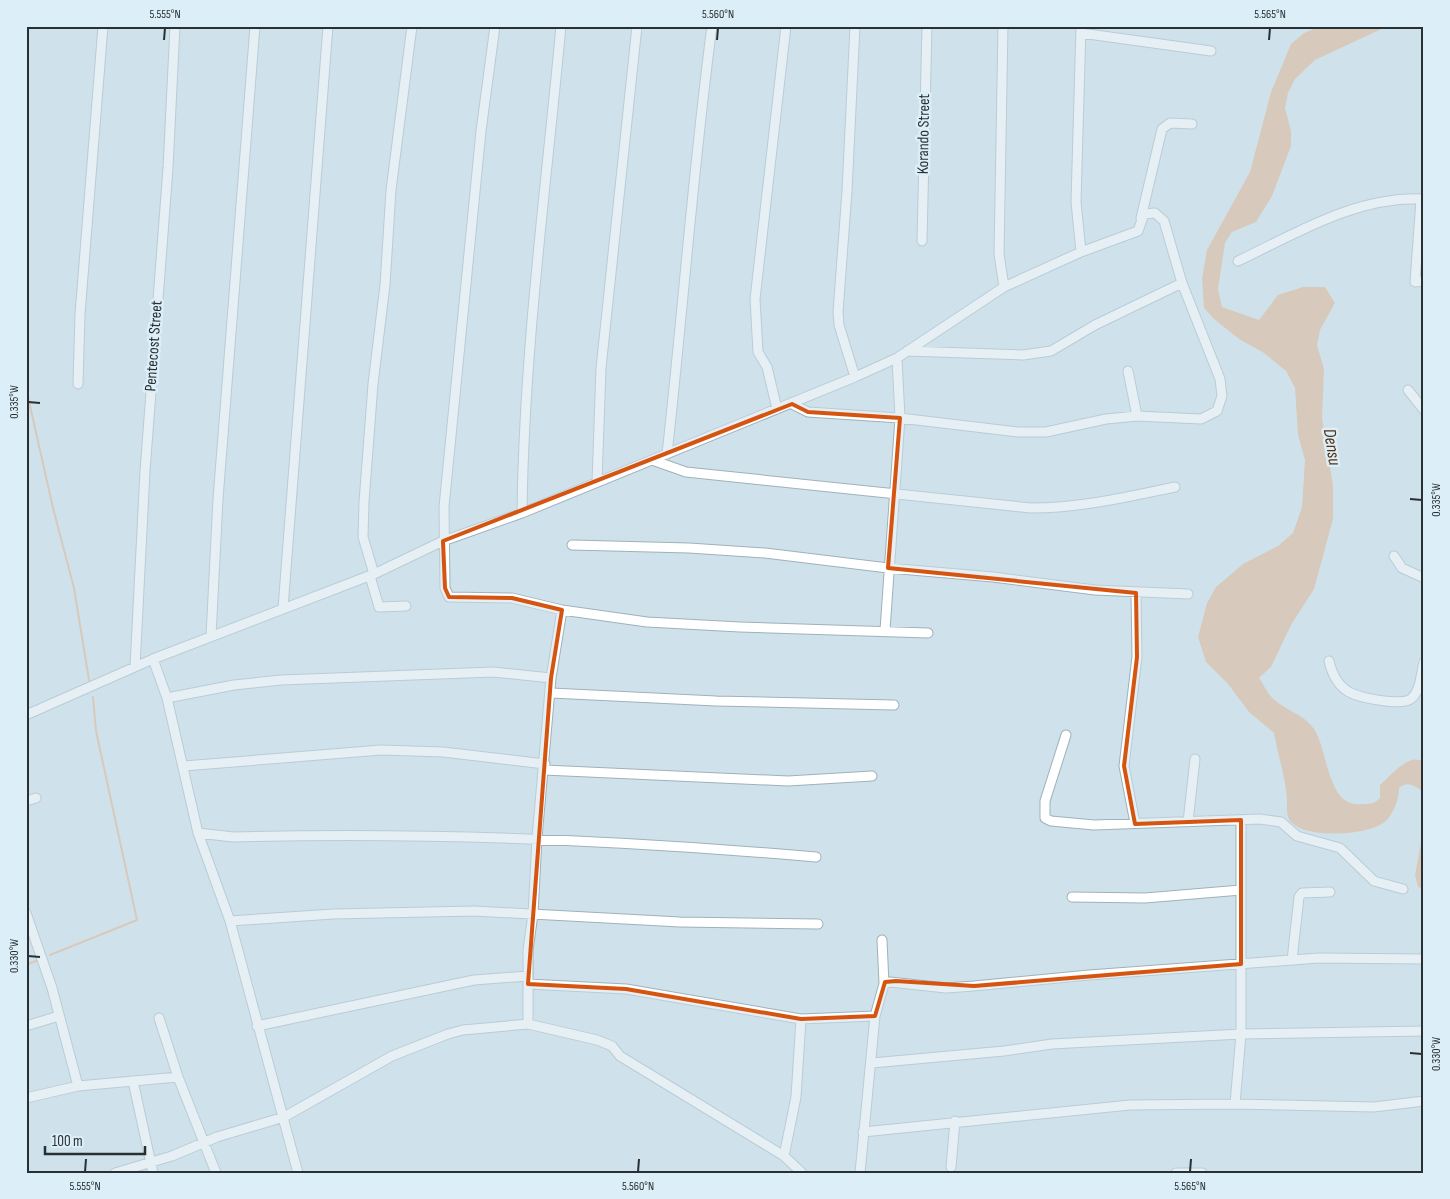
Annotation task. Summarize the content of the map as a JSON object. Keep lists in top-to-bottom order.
{
  "streets": {
    "street": ["Korando Street", "Pentecost Street"]
  },
  "water": ["Densu"],
  "scale_bar": "100 m",
  "coordinates": [
    "5.555°N",
    "5.560°N",
    "5.565°N",
    "0.335°W",
    "0.330°W"
  ]
}
